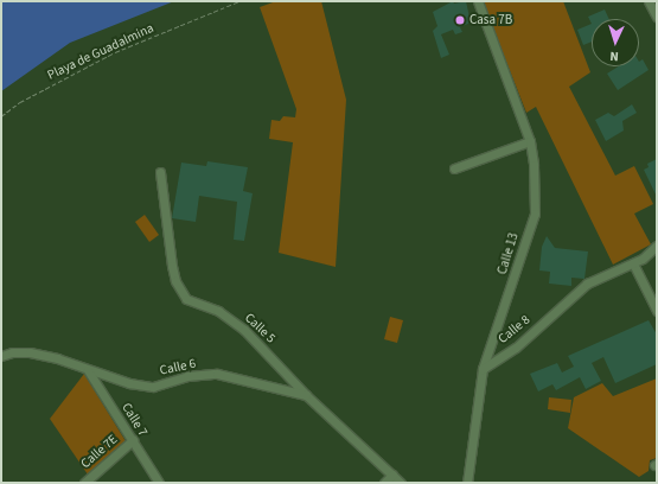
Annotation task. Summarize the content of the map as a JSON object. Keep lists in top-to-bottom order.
{
  "streets": {
    "street": [
      "Calle 13",
      "Calle 5",
      "Calle 8",
      "Calle 6",
      "Calle 7",
      "Calle 7E"
    ],
    "path": ["Playa de Guadalmina"]
  },
  "crossings": [
    ["Calle 13", "Calle 8"],
    ["Calle 5", "Calle 6"],
    ["Calle 6", "Calle 7"],
    ["Calle 7", "Calle 7E"]
  ],
  "places": ["Casa 7B"],
  "north": "bottom"
}
